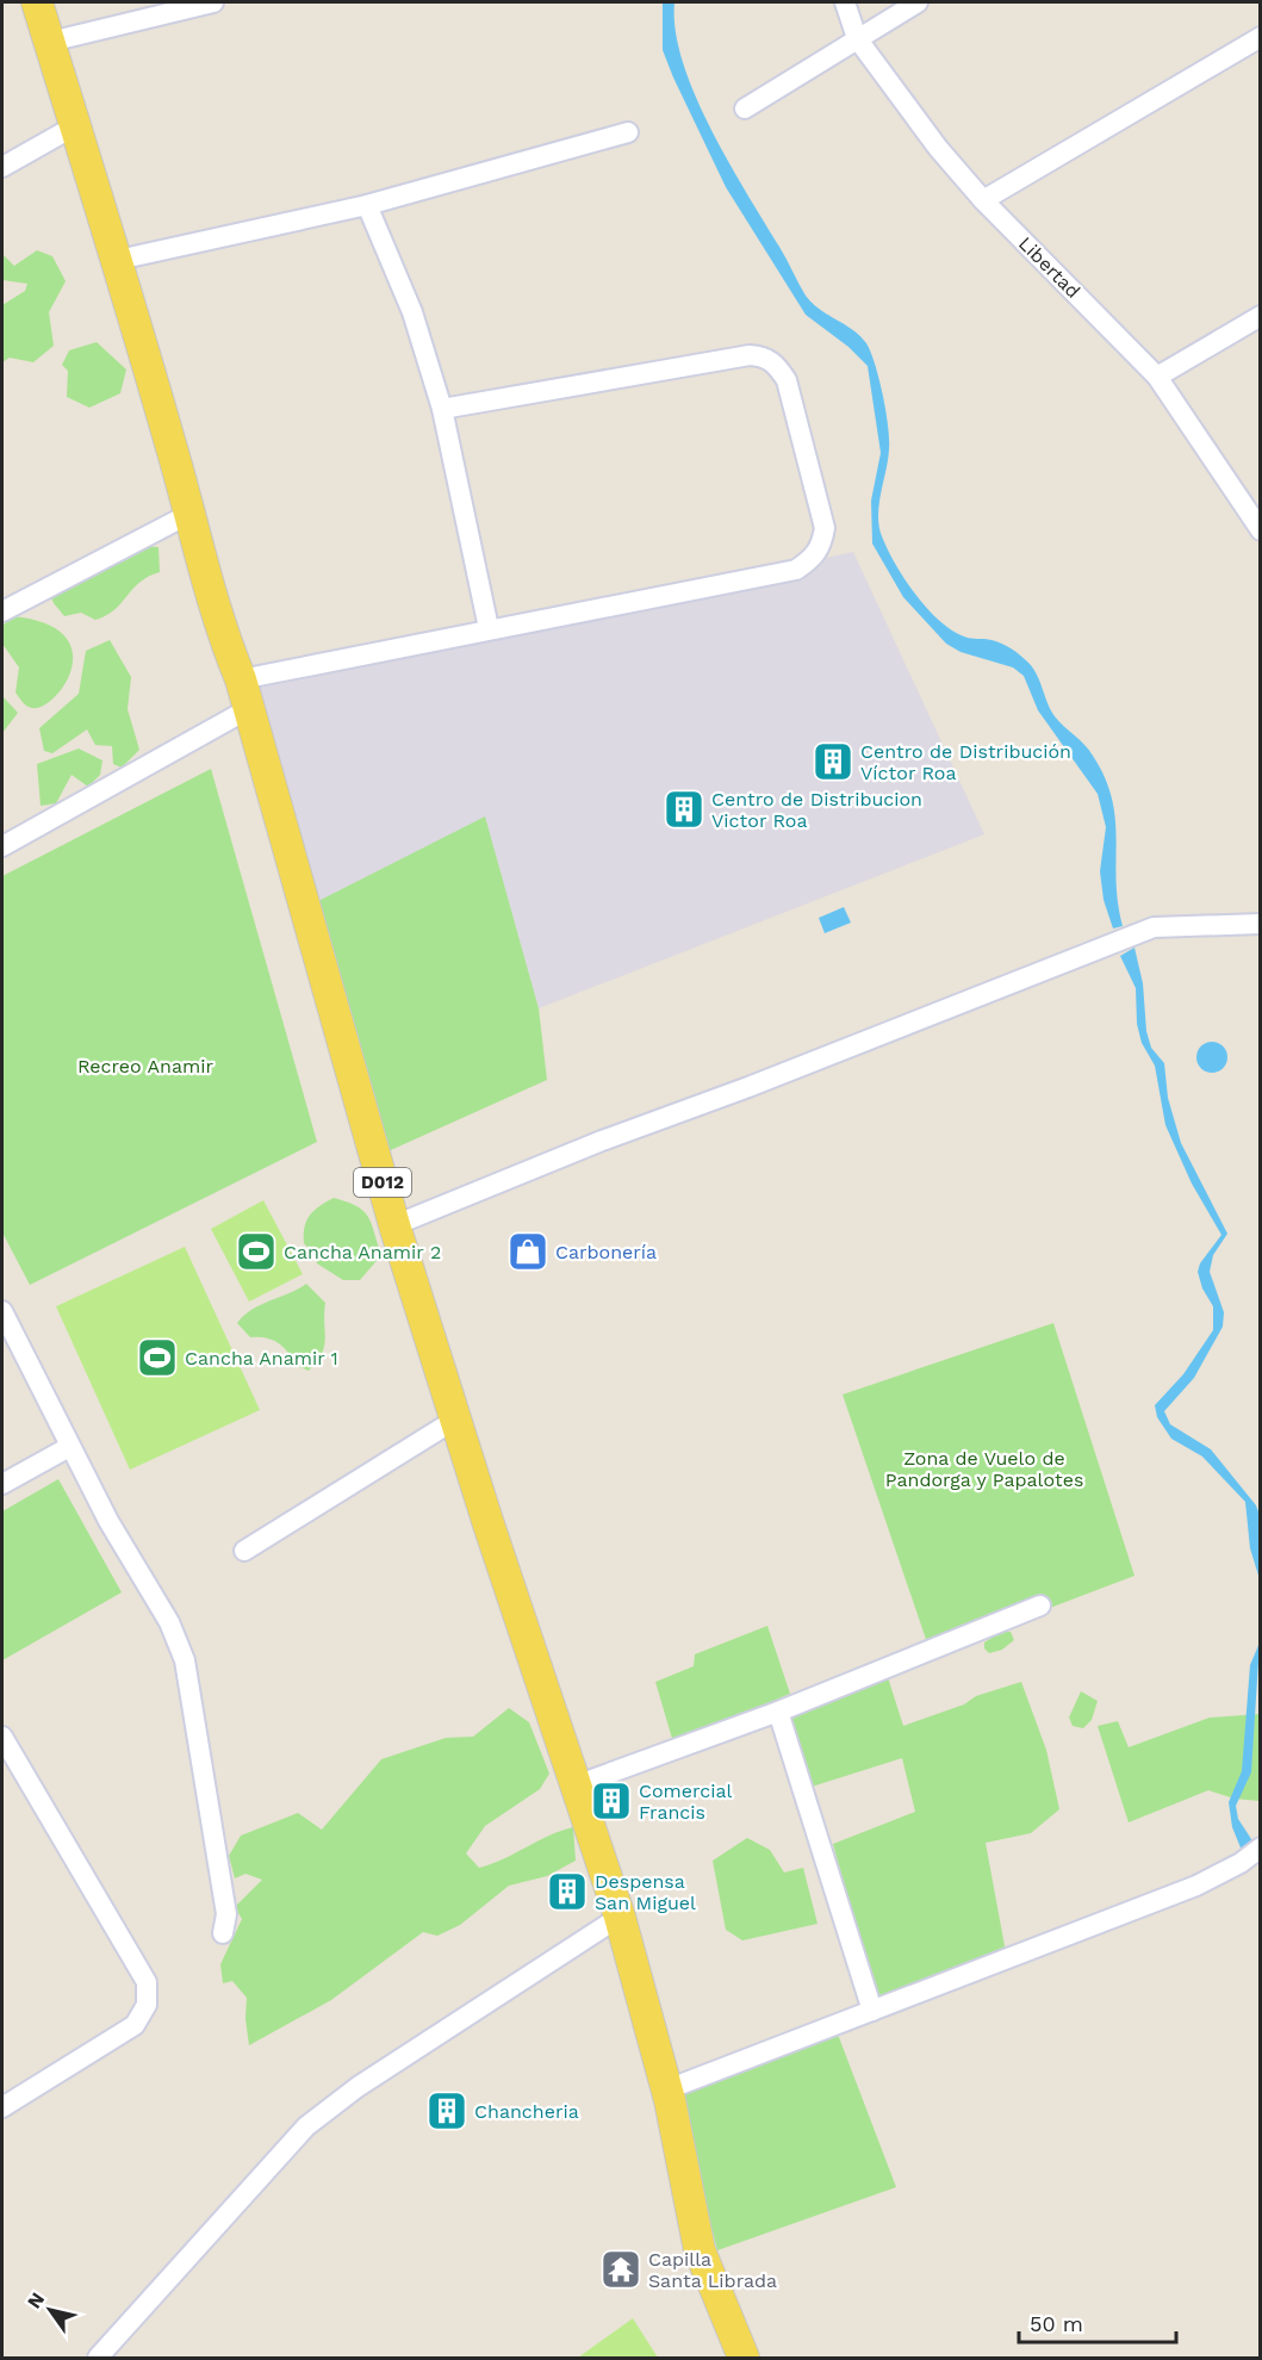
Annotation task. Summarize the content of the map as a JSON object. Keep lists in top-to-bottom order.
{
  "streets": {
    "main road": ["D012"],
    "street": ["Libertad"]
  },
  "parks": ["Recreo Anamir", "Zona de Vuelo de Pandorga y Papalotes"],
  "places": {
    "building": [
      "Centro de Distribución Víctor Roa",
      "Centro de Distribucion Victor Roa",
      "Comercial Francis",
      "Despensa San Miguel",
      "Chancheria"
    ],
    "sports": ["Cancha Anamir 2", "Cancha Anamir 1"],
    "shop": ["Carbonería"],
    "temple": ["Capilla Santa Librada"]
  },
  "scale_bar": "50 m",
  "north": "top left"
}
